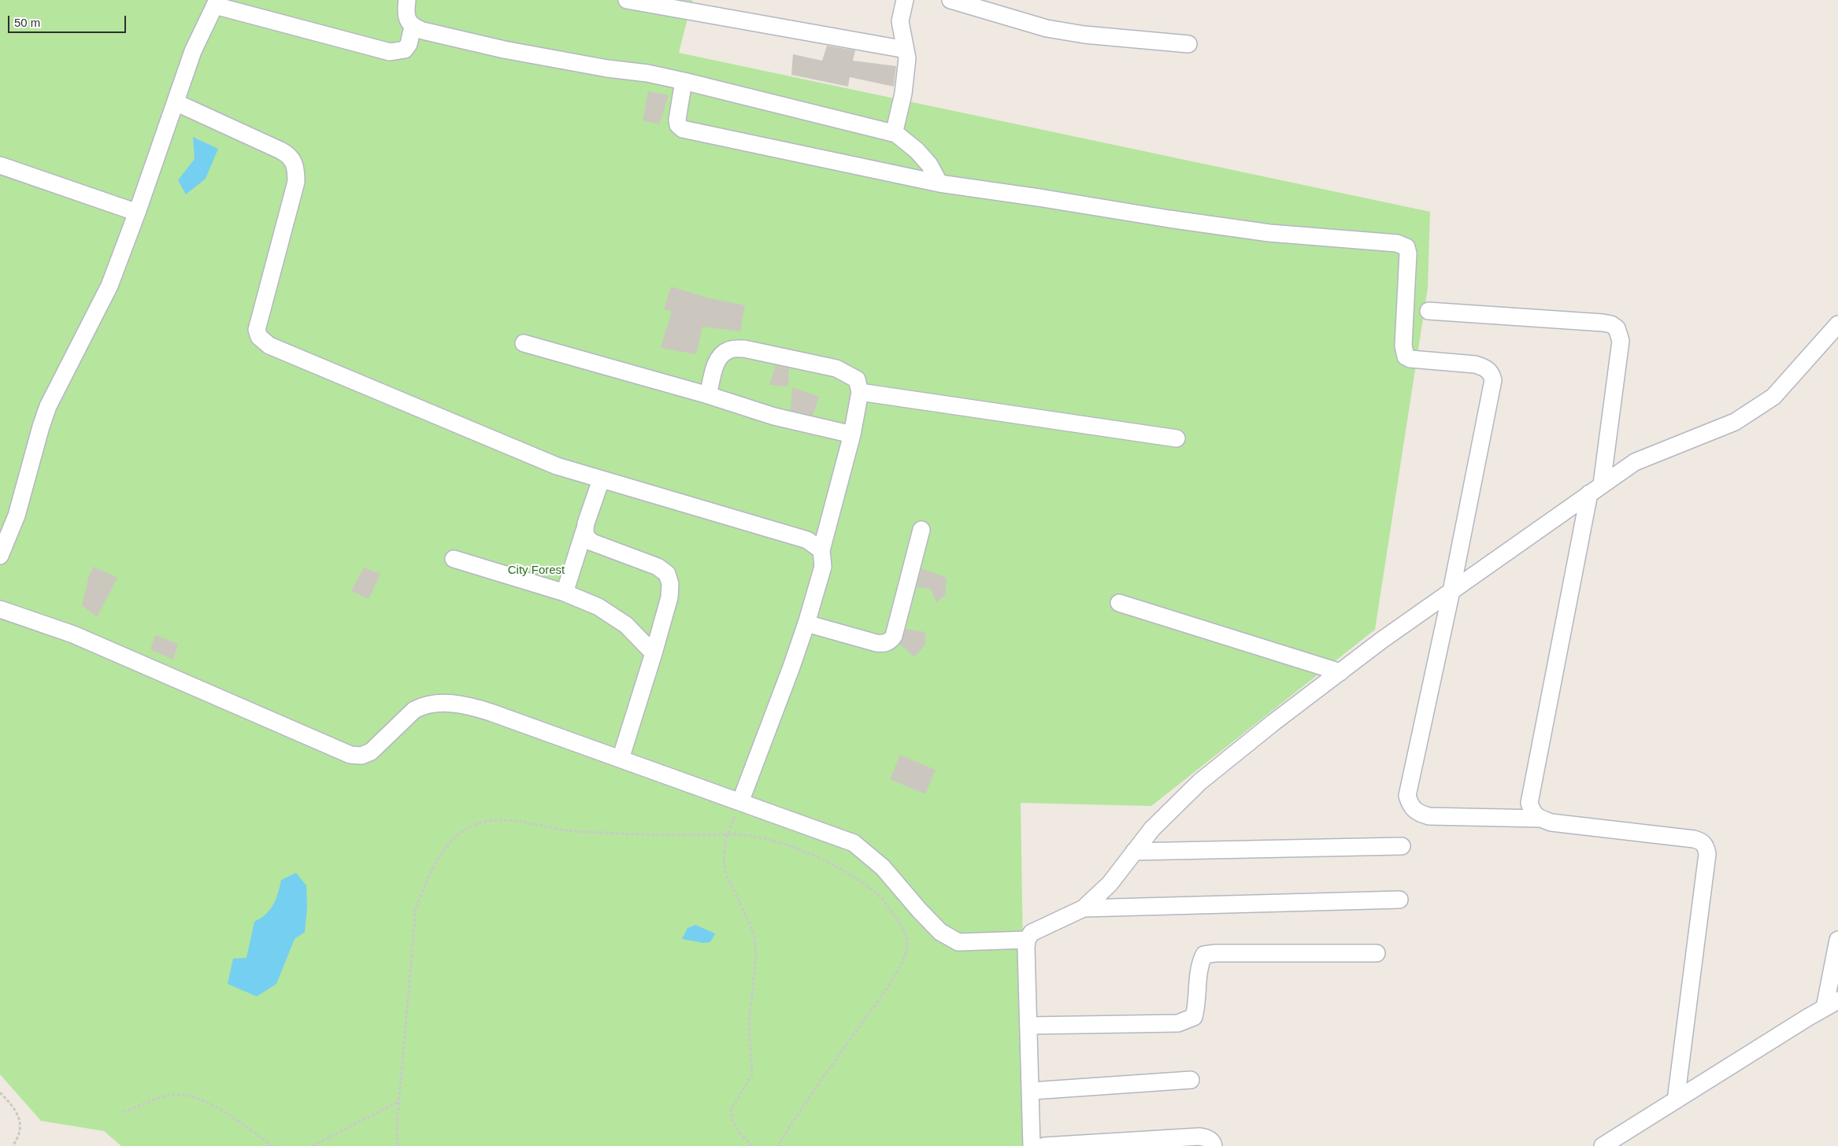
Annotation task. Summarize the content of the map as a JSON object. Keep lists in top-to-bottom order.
{
  "parks": ["City Forest"],
  "scale_bar": "50 m"
}
